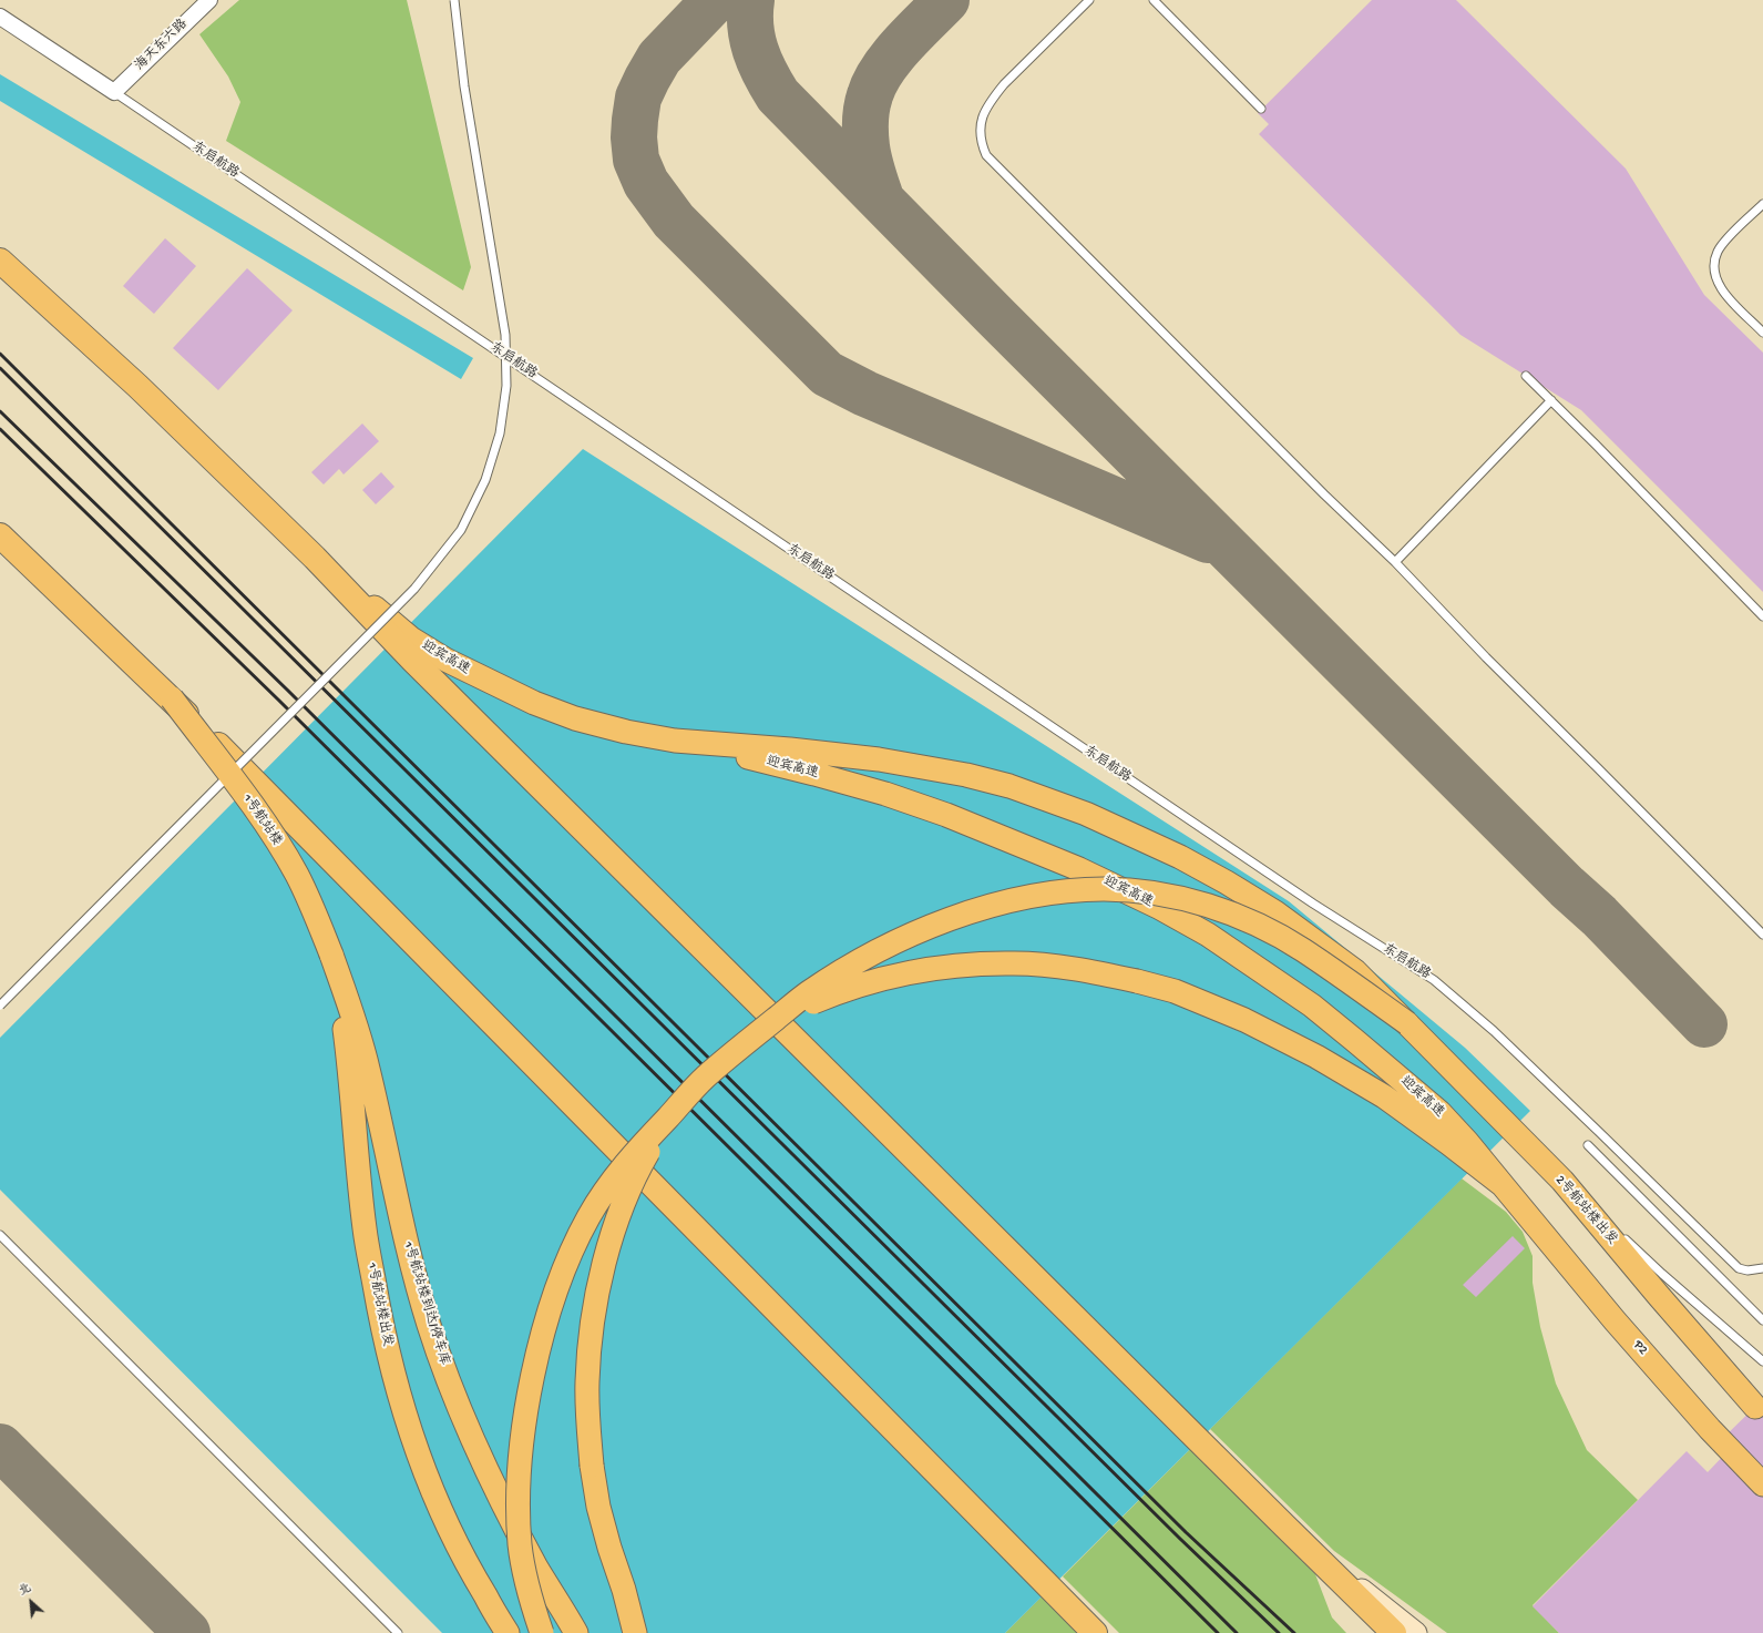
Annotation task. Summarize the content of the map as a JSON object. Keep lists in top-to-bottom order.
{
  "streets": {
    "main road": [
      "迎宾高速",
      "1号航站楼",
      "2号航站楼出发",
      "1号航站楼到达/停车库",
      "1号航站楼出发",
      "P2"
    ],
    "street": ["海天东六路", "东启航路"]
  },
  "crossings": [
    ["海天东六路", "东启航路"],
    ["迎宾高速", "2号航站楼出发"],
    ["迎宾高速", "P2"],
    ["1号航站楼", "1号航站楼到达/停车库"],
    ["1号航站楼", "1号航站楼出发"],
    ["1号航站楼到达/停车库", "1号航站楼出发"]
  ],
  "north": "top left"
}
